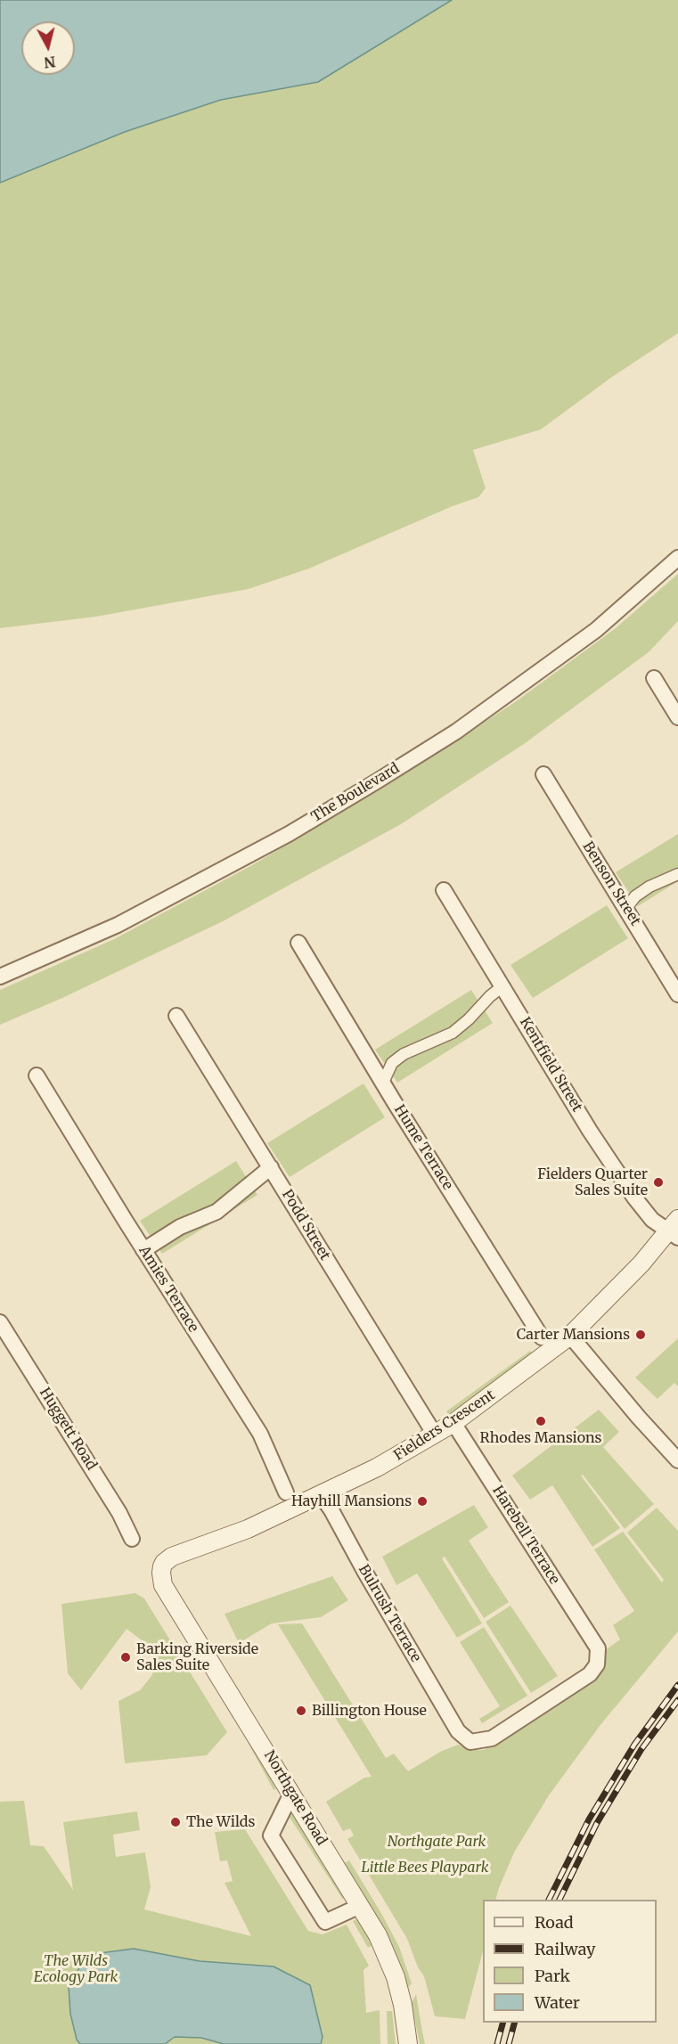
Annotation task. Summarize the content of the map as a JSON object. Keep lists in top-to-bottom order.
{
  "streets": {
    "street": [
      "The Boulevard",
      "Benson Street",
      "Kentfield Street",
      "Hume Terrace",
      "Podd Street",
      "Amies Terrace",
      "Fielders Crescent",
      "Huggett Road",
      "Harebell Terrace",
      "Bulrush Terrace",
      "Northgate Road"
    ]
  },
  "crossings": [
    ["Kentfield Street", "Fielders Crescent"],
    ["Hume Terrace", "Fielders Crescent"],
    ["Podd Street", "Fielders Crescent"],
    ["Amies Terrace", "Fielders Crescent"],
    ["Fielders Crescent", "Harebell Terrace"],
    ["Fielders Crescent", "Bulrush Terrace"],
    ["Fielders Crescent", "Northgate Road"],
    ["Harebell Terrace", "Bulrush Terrace"]
  ],
  "parks": ["Northgate Park", "Little Bees Playpark", "The Wilds Ecology Park"],
  "places": [
    "Fielders Quarter Sales Suite",
    "Carter Mansions",
    "Rhodes Mansions",
    "Hayhill Mansions",
    "Barking Riverside Sales Suite",
    "Billington House",
    "The Wilds"
  ],
  "legend": [
    "Road",
    "Railway",
    "Park",
    "Water"
  ],
  "north": "bottom"
}
